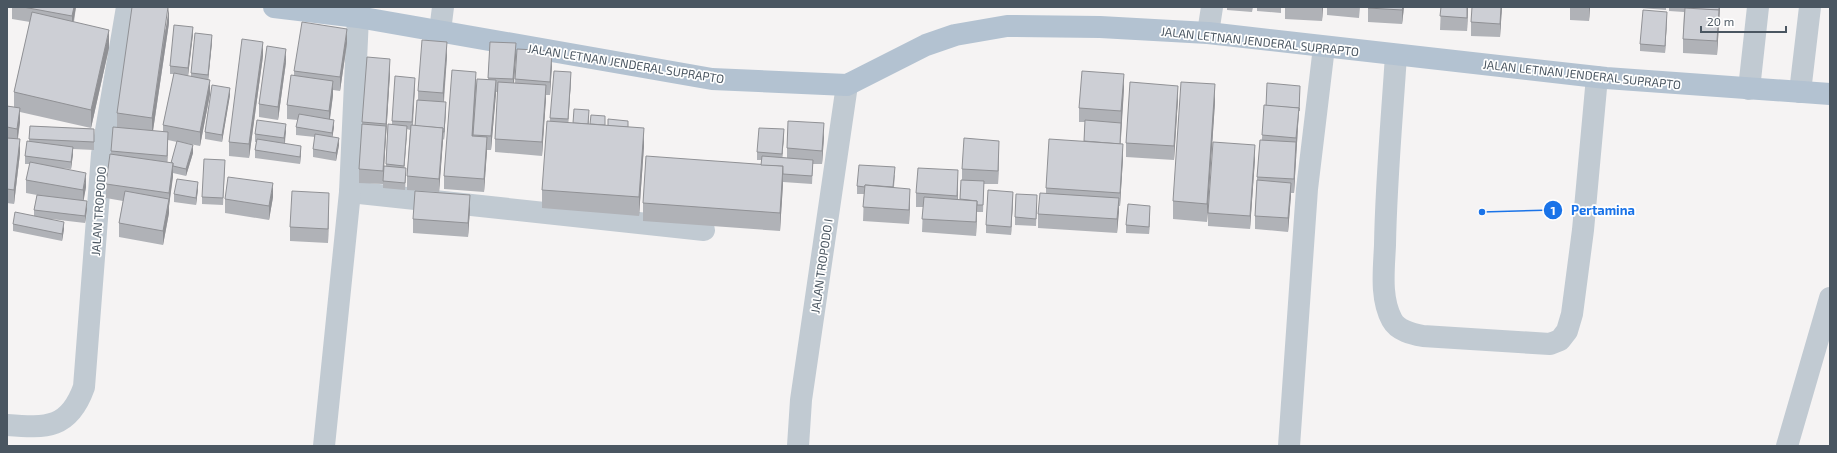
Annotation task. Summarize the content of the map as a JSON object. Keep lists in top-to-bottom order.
{
  "streets": {
    "main road": ["JALAN LETNAN JENDERAL SUPRAPTO"],
    "street": ["JALAN TROPODO", "JALAN TROPODO I"]
  },
  "crossings": [
    ["JALAN LETNAN JENDERAL SUPRAPTO", "JALAN TROPODO I"]
  ],
  "places": ["Pertamina"],
  "scale_bar": "20 m"
}
